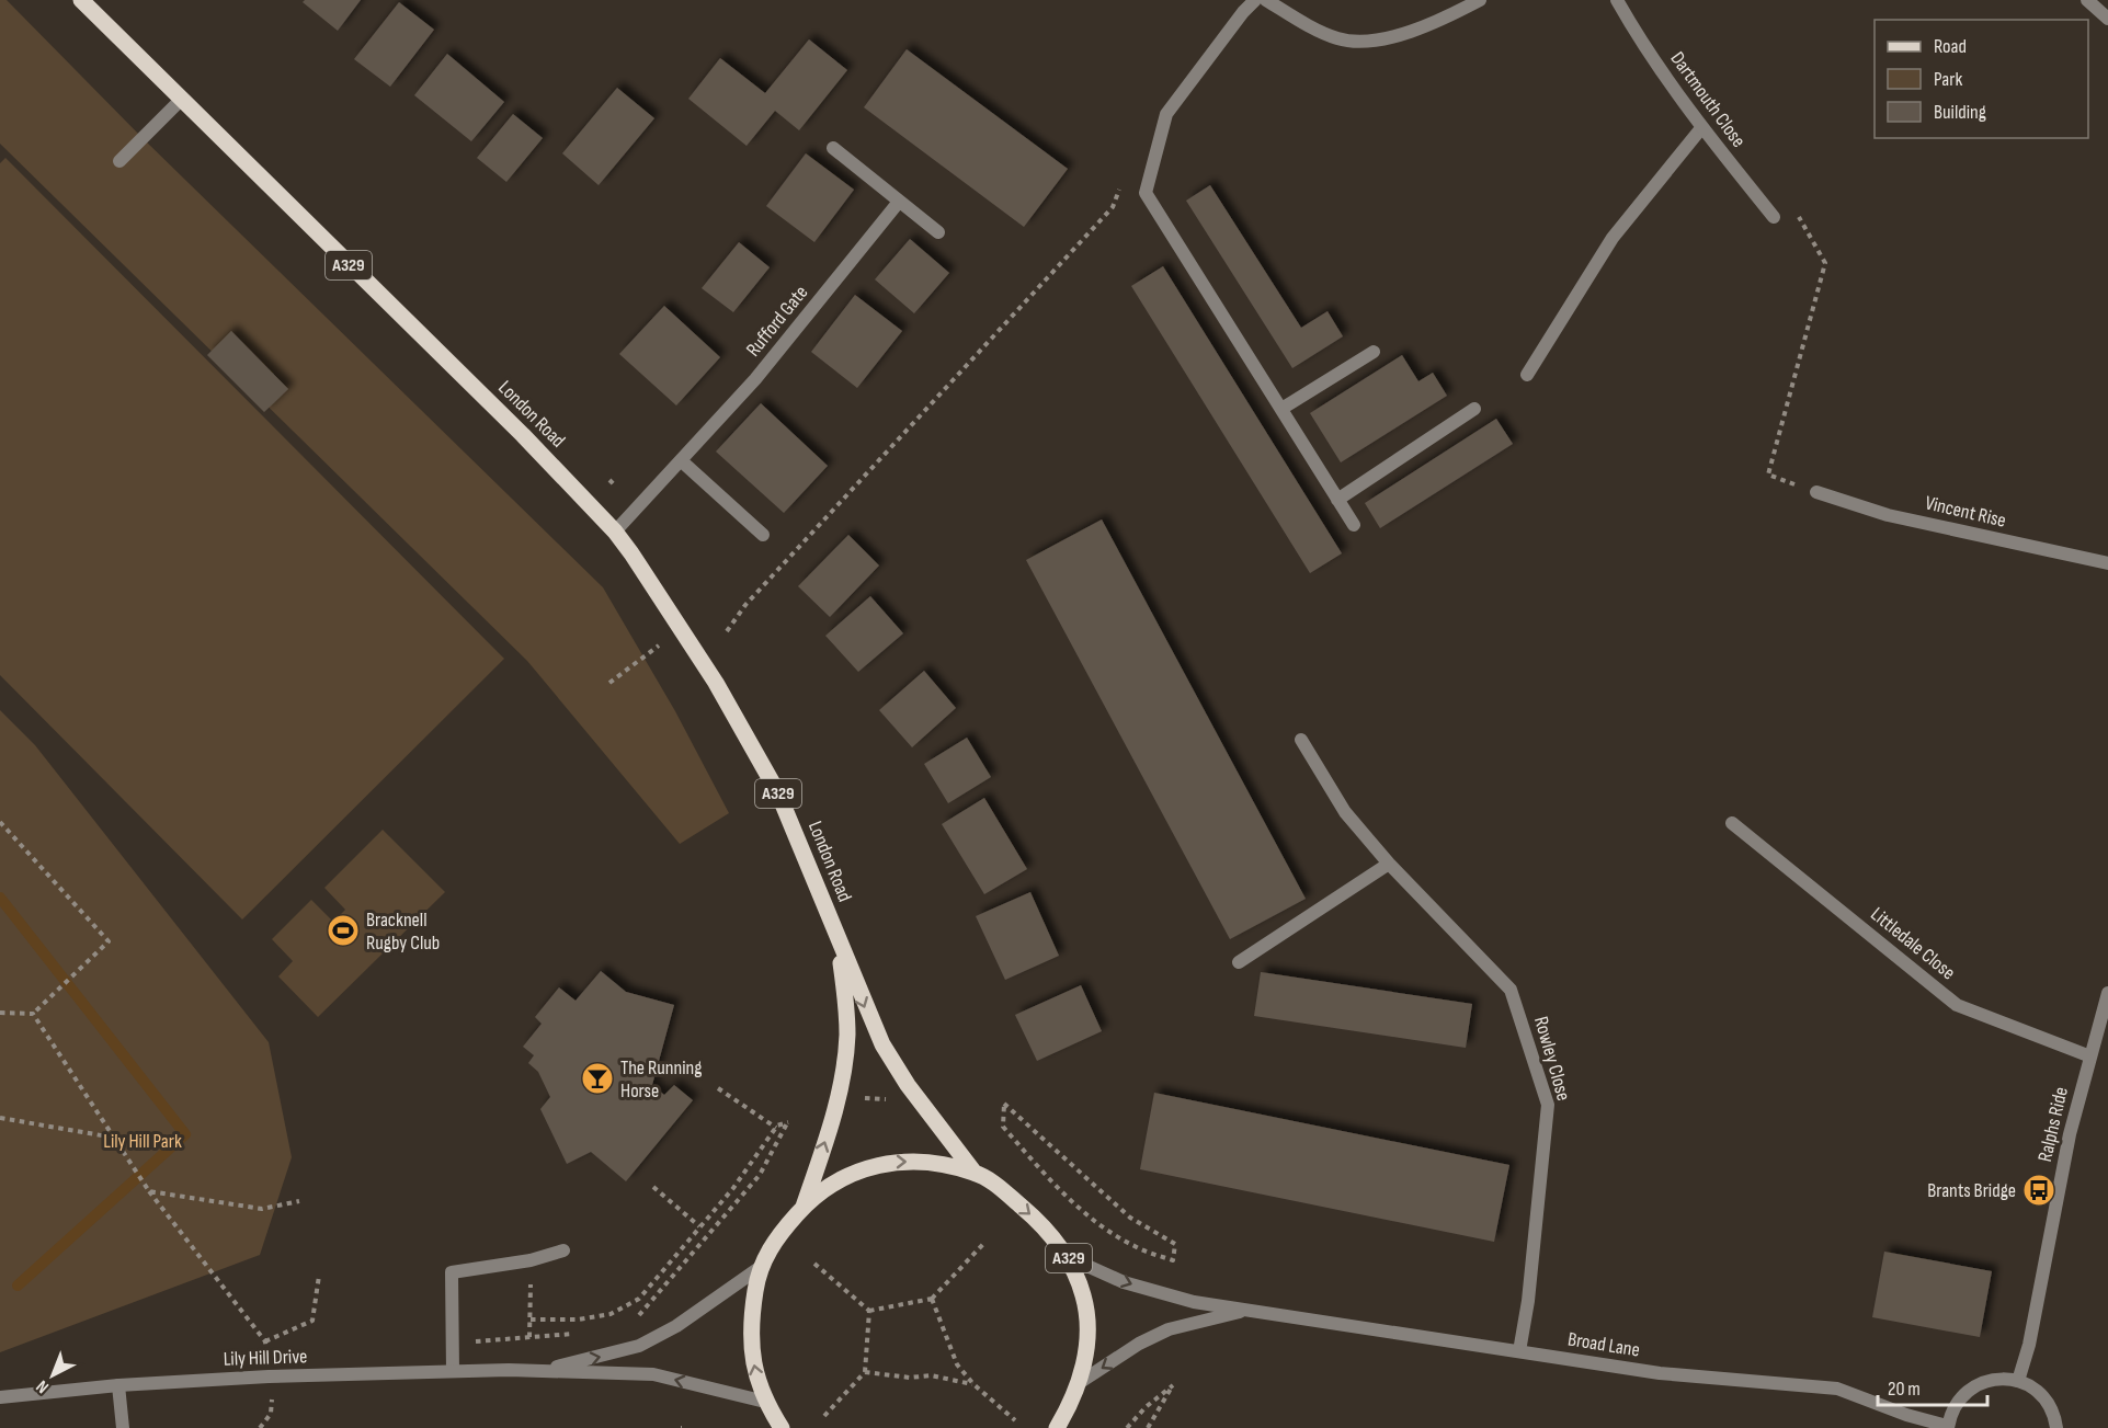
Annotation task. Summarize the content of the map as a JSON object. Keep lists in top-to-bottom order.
{
  "streets": {
    "main road": ["A329", "London Road"],
    "street": [
      "Dartmouth Close",
      "Rufford Gate",
      "Vincent Rise",
      "Littledale Close",
      "Rowley Close",
      "Ralphs Ride",
      "Broad Lane",
      "Lily Hill Drive"
    ]
  },
  "crossings": [
    ["A329", "London Road"],
    ["A329", "Broad Lane"],
    ["A329", "Lily Hill Drive"],
    ["Rufford Gate", "London Road"],
    ["Littledale Close", "Ralphs Ride"],
    ["Rowley Close", "Broad Lane"]
  ],
  "parks": ["Lily Hill Park"],
  "places": {
    "sports": ["Bracknell Rugby Club"],
    "bar": ["The Running Horse"],
    "bus stop": ["Brants Bridge"]
  },
  "legend": ["Road", "Park", "Building"],
  "scale_bar": "20 m",
  "north": "bottom left"
}
